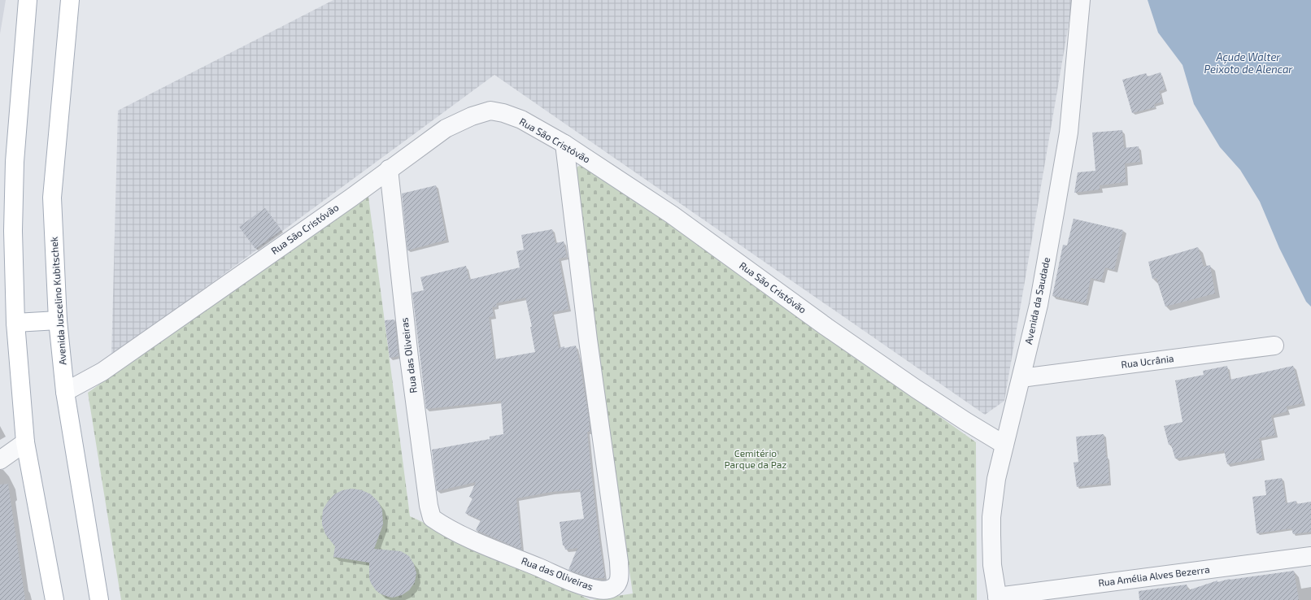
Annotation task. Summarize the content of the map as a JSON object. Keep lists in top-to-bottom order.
{
  "streets": {
    "main road": ["Avenida Juscelino Kubitschek"],
    "street": [
      "Rua São Cristóvão",
      "Avenida da Saudade",
      "Rua das Oliveiras",
      "Rua Ucrânia",
      "Rua Amélia Alves Bezerra"
    ]
  },
  "crossings": [
    ["Rua São Cristóvão", "Avenida Juscelino Kubitschek"],
    ["Rua São Cristóvão", "Avenida da Saudade"],
    ["Rua São Cristóvão", "Rua das Oliveiras"],
    ["Avenida da Saudade", "Rua Ucrânia"],
    ["Avenida da Saudade", "Rua Amélia Alves Bezerra"]
  ],
  "water": ["Açude Walter Peixoto de Alencar"],
  "parks": ["Cemitério Parque da Paz"]
}
